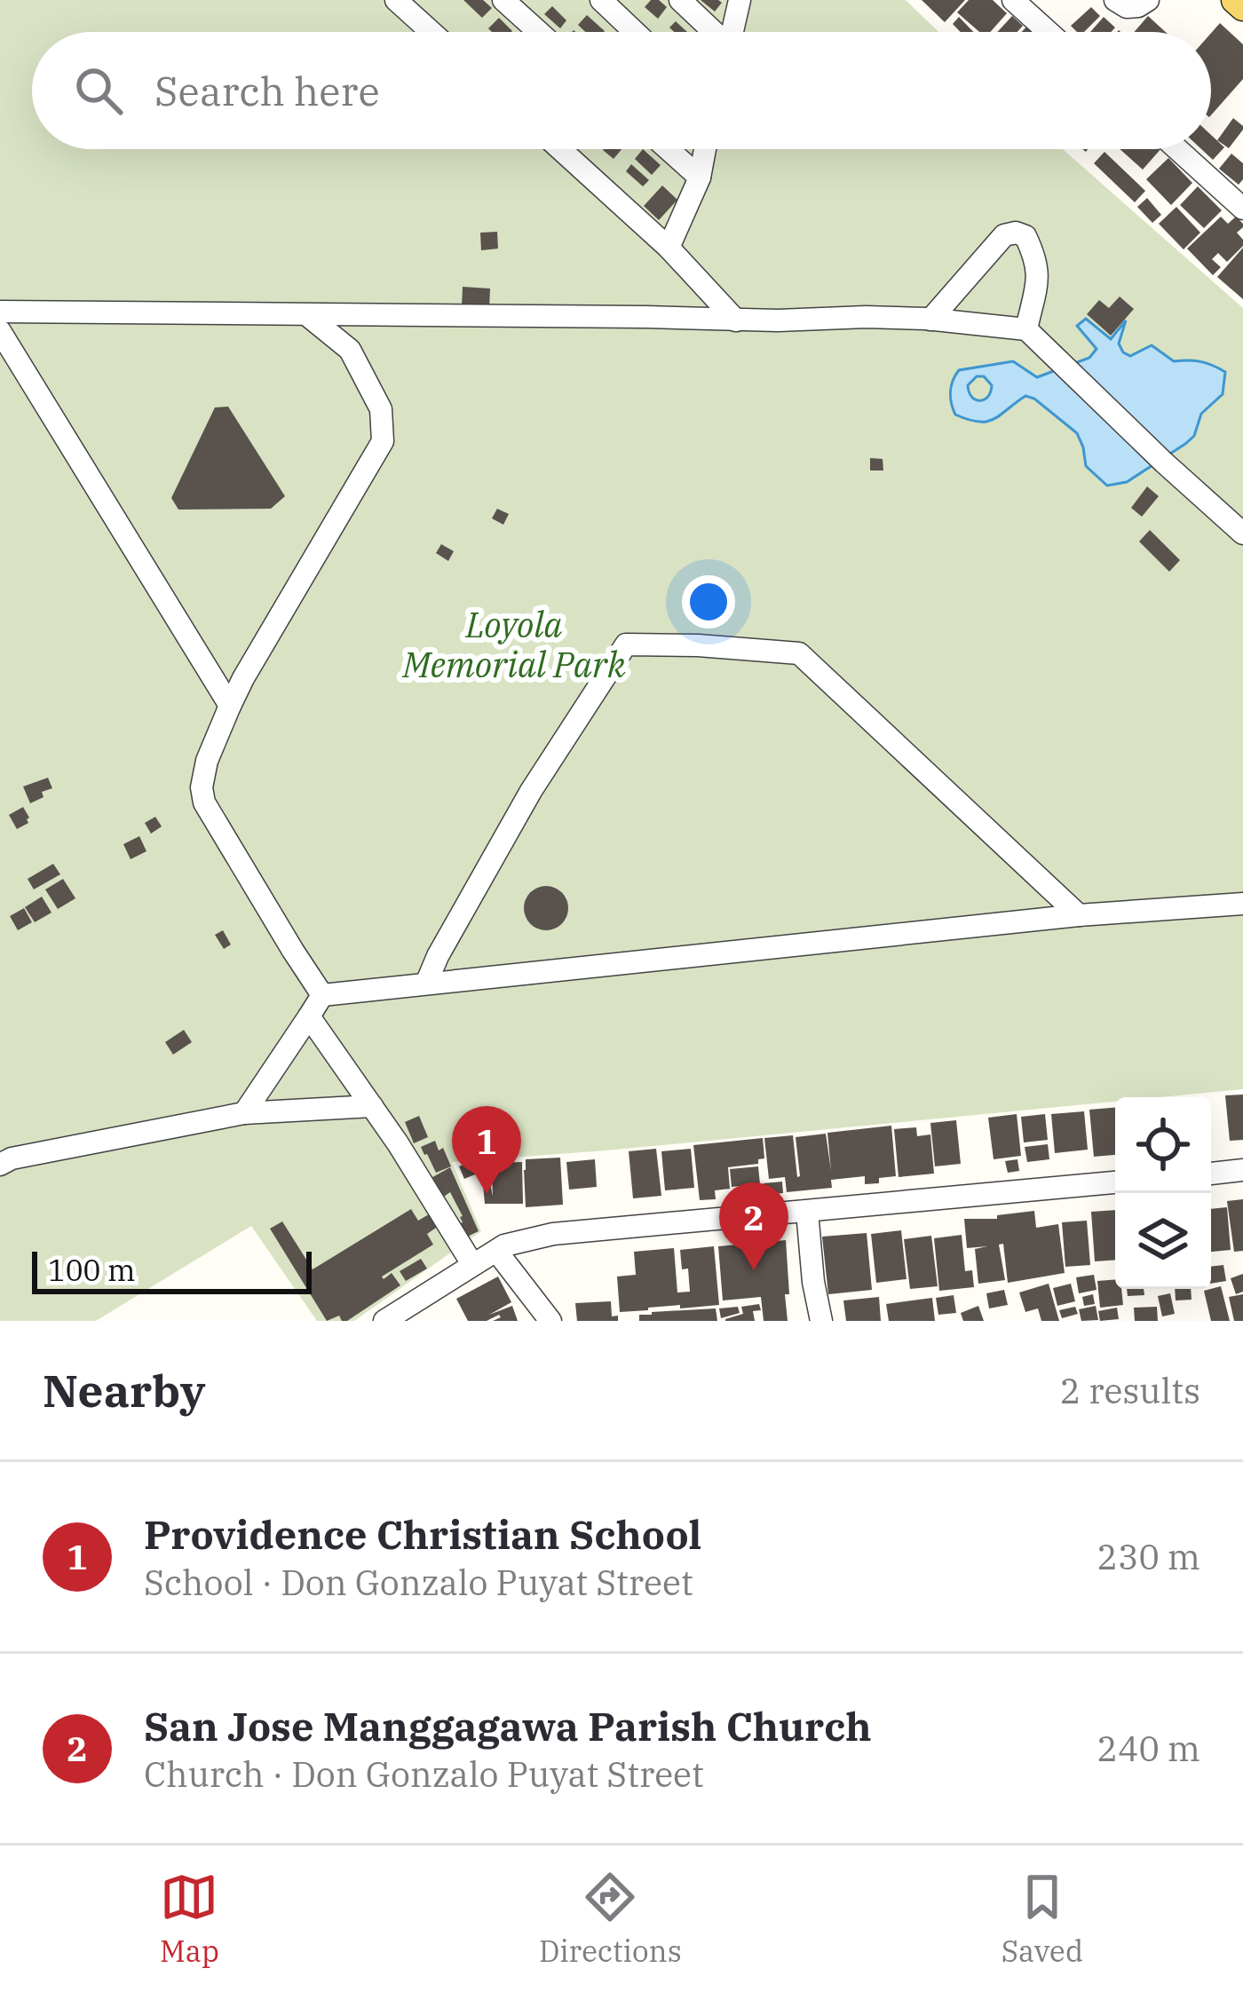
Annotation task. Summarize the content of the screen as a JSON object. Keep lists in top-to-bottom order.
{
  "parks": ["Loyola Memorial Park"],
  "scale_bar": "100 m",
  "page": {
    "search": "Search here",
    "pins": ["1", "2"],
    "scale": "100 m",
    "heading": ["Nearby", "2 results"],
    "list": [
      {
        "mark": "1",
        "name": "Providence Christian School",
        "note": "School · Don Gonzalo Puyat Street",
        "value": "230 m"
      },
      {
        "mark": "2",
        "name": "San Jose Manggagawa Parish Church",
        "note": "Church · Don Gonzalo Puyat Street",
        "value": "240 m"
      }
    ],
    "nav": ["Map", "Directions", "Saved"]
  }
}
